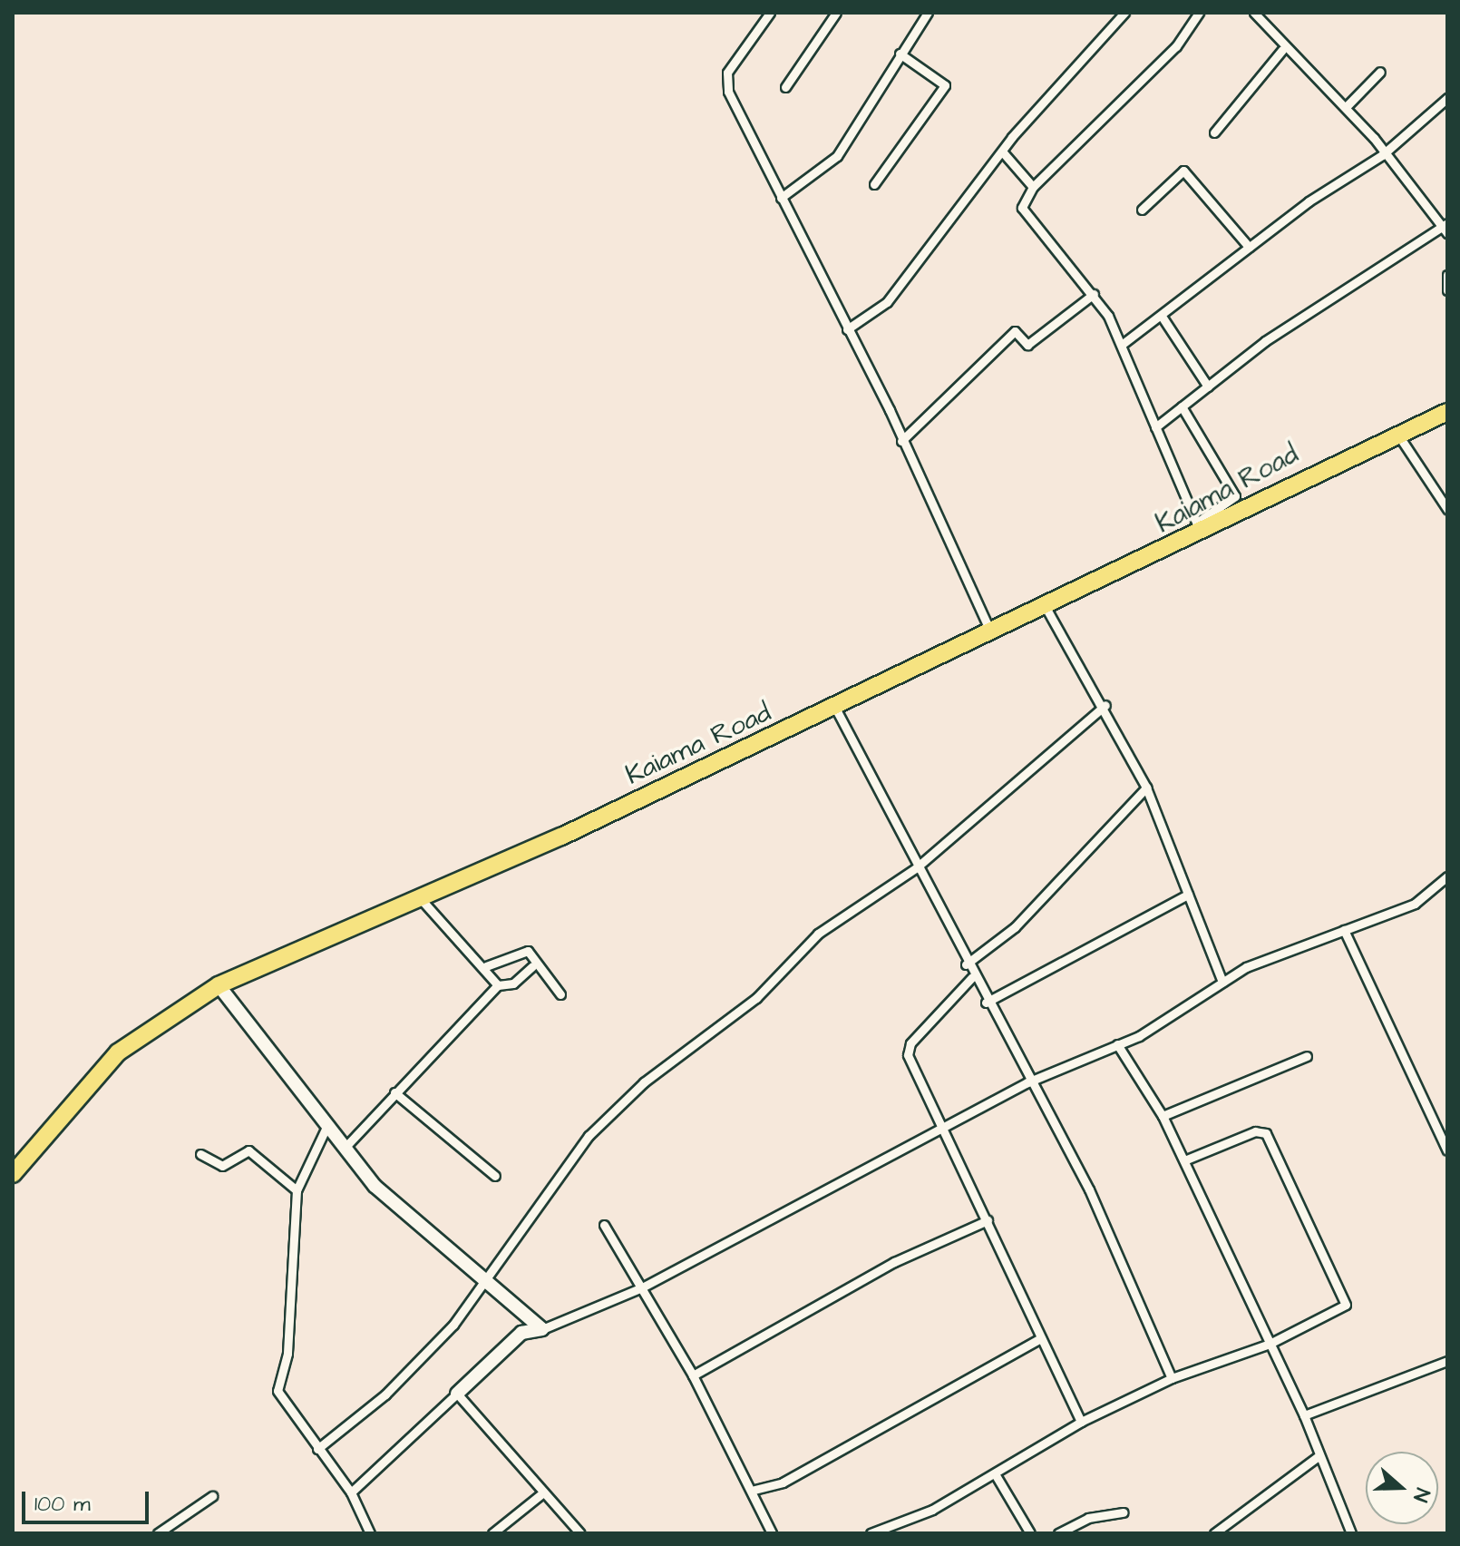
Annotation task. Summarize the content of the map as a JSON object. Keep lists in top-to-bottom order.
{
  "streets": {
    "highway": ["Kaiama Road"]
  },
  "scale_bar": "100 m",
  "north": "right"
}
